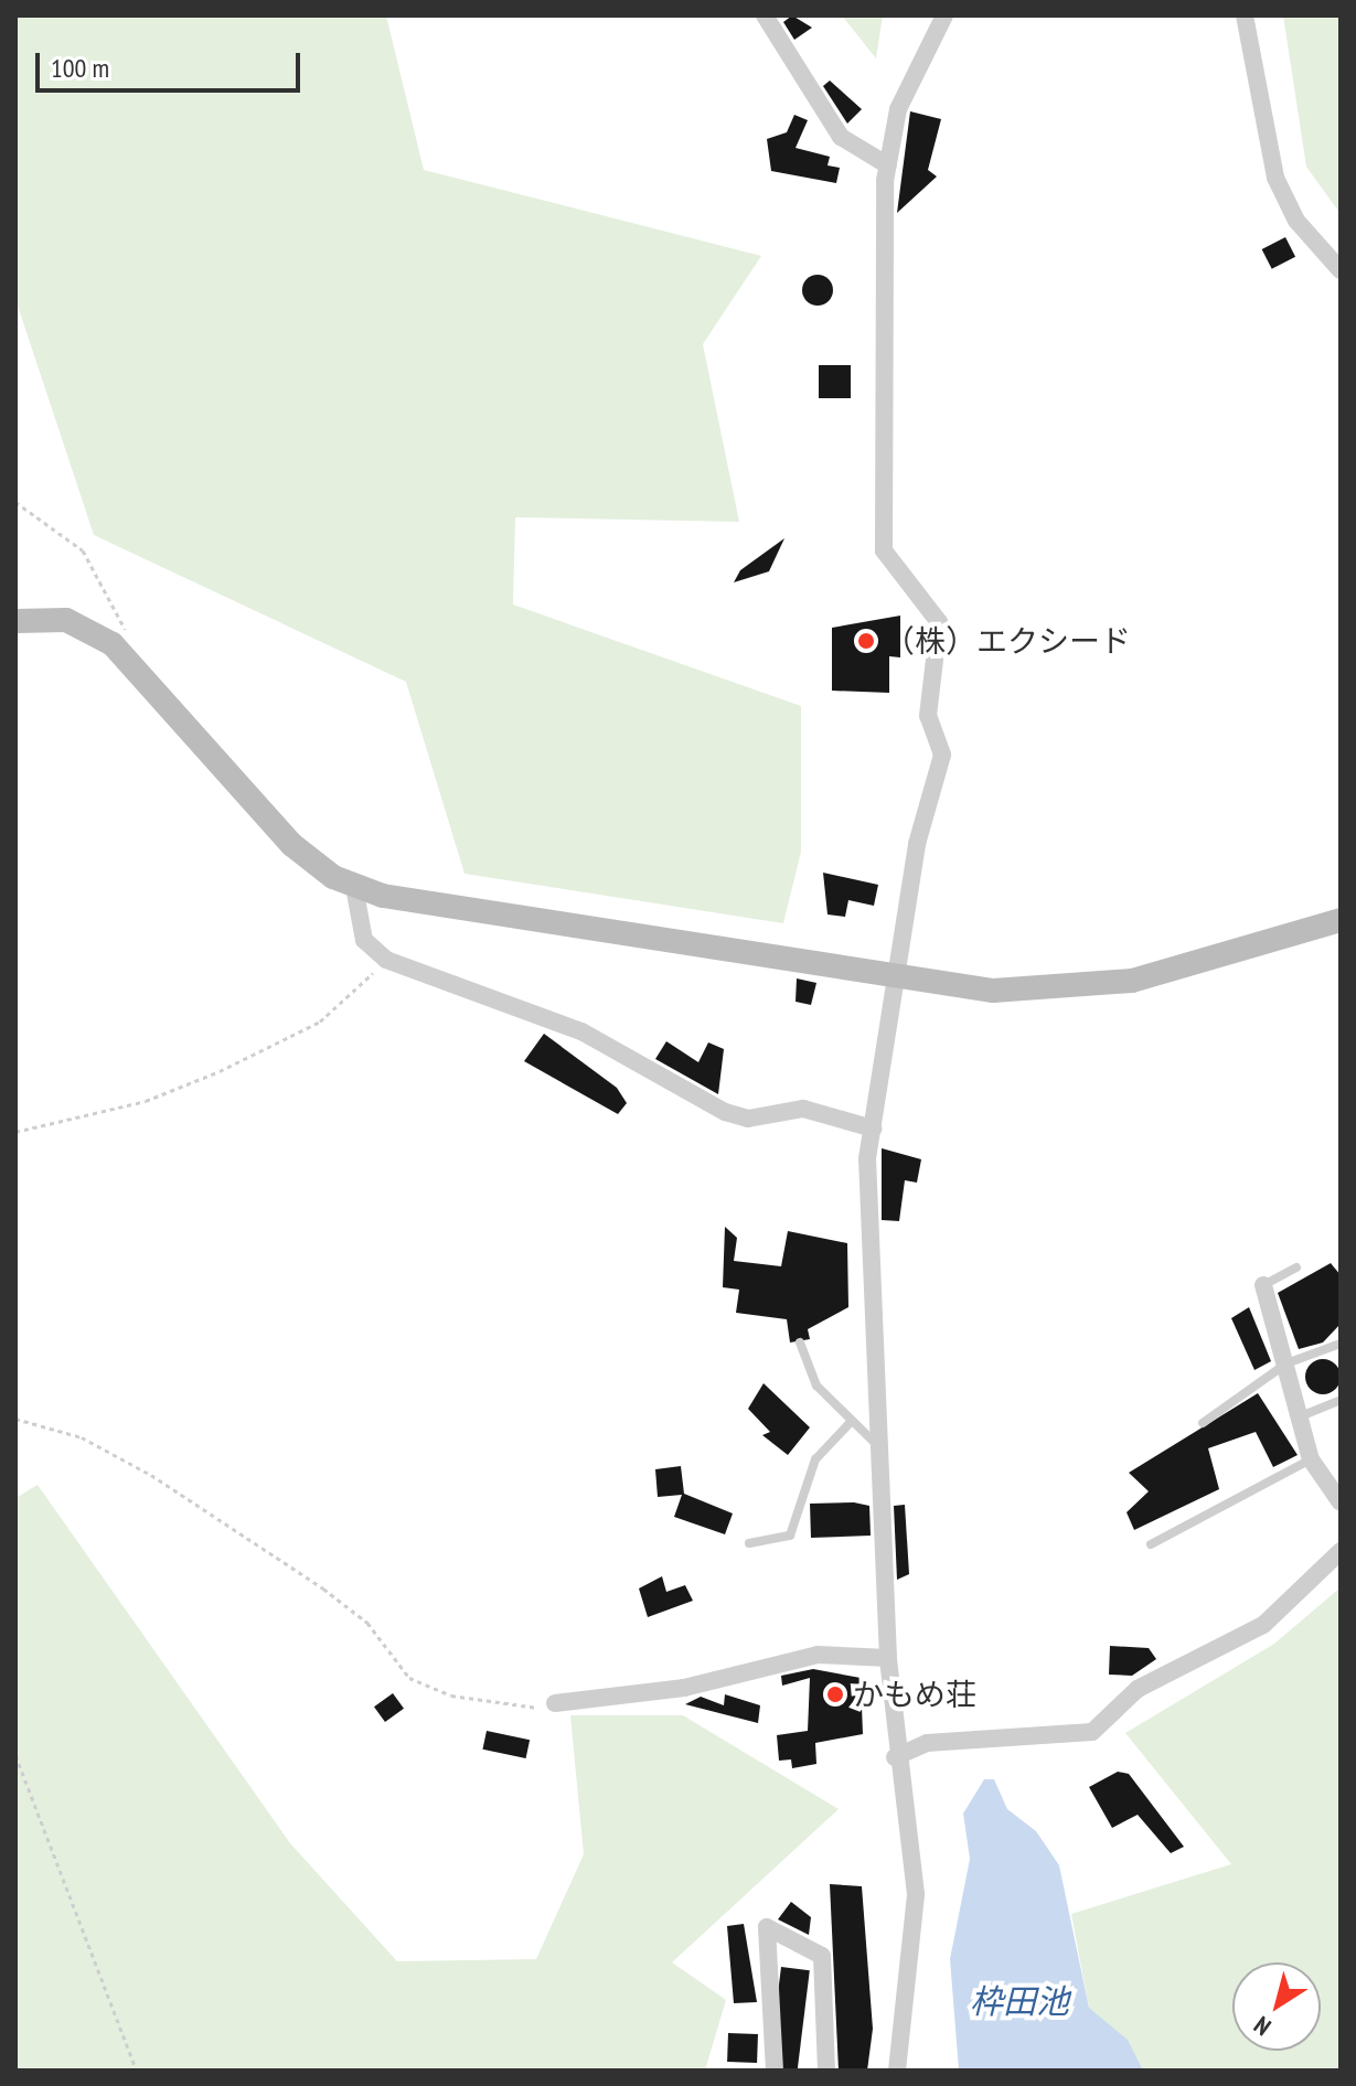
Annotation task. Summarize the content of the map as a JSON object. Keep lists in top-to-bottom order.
{
  "water": ["枠田池"],
  "places": ["（株）エクシード", "かもめ荘"],
  "scale_bar": "100 m",
  "north": "bottom left"
}
